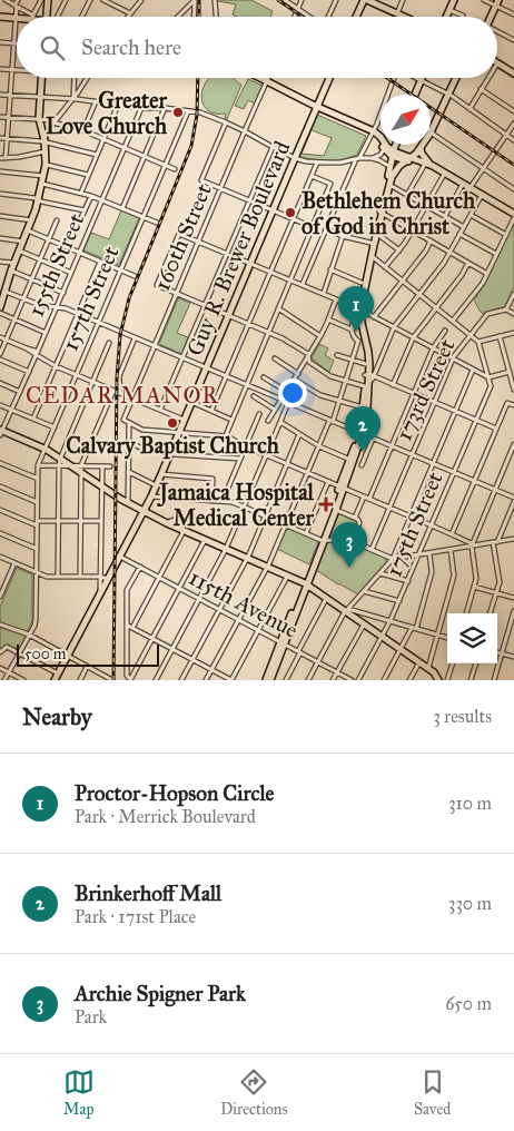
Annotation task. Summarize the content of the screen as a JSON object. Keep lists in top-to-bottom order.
{
  "streets": {
    "main road": ["Guy R. Brewer Boulevard"],
    "street": [
      "160th Street",
      "155th Street",
      "157th Street",
      "173rd Street",
      "175th Street",
      "115th Avenue"
    ]
  },
  "crossings": [
    ["Guy R. Brewer Boulevard", "115th Avenue"]
  ],
  "districts": ["CEDAR MANOR"],
  "places": {
    "other": ["Greater Love Church", "Bethlehem Church of God in Christ", "Calvary Baptist Church"],
    "health": ["Jamaica Hospital Medical Center"]
  },
  "scale_bar": "500 m",
  "north": "top right",
  "page": {
    "search": "Search here",
    "pins": ["1", "2", "3"],
    "scale": "500 m",
    "heading": ["Nearby", "3 results"],
    "list": [
      {
        "mark": "1",
        "name": "Proctor-Hopson Circle",
        "note": "Park · Merrick Boulevard",
        "value": "310 m"
      },
      {
        "mark": "2",
        "name": "Brinkerhoff Mall",
        "note": "Park · 171st Place",
        "value": "330 m"
      },
      {
        "mark": "3",
        "name": "Archie Spigner Park",
        "note": "Park",
        "value": "650 m"
      }
    ],
    "nav": ["Map", "Directions", "Saved"]
  }
}
